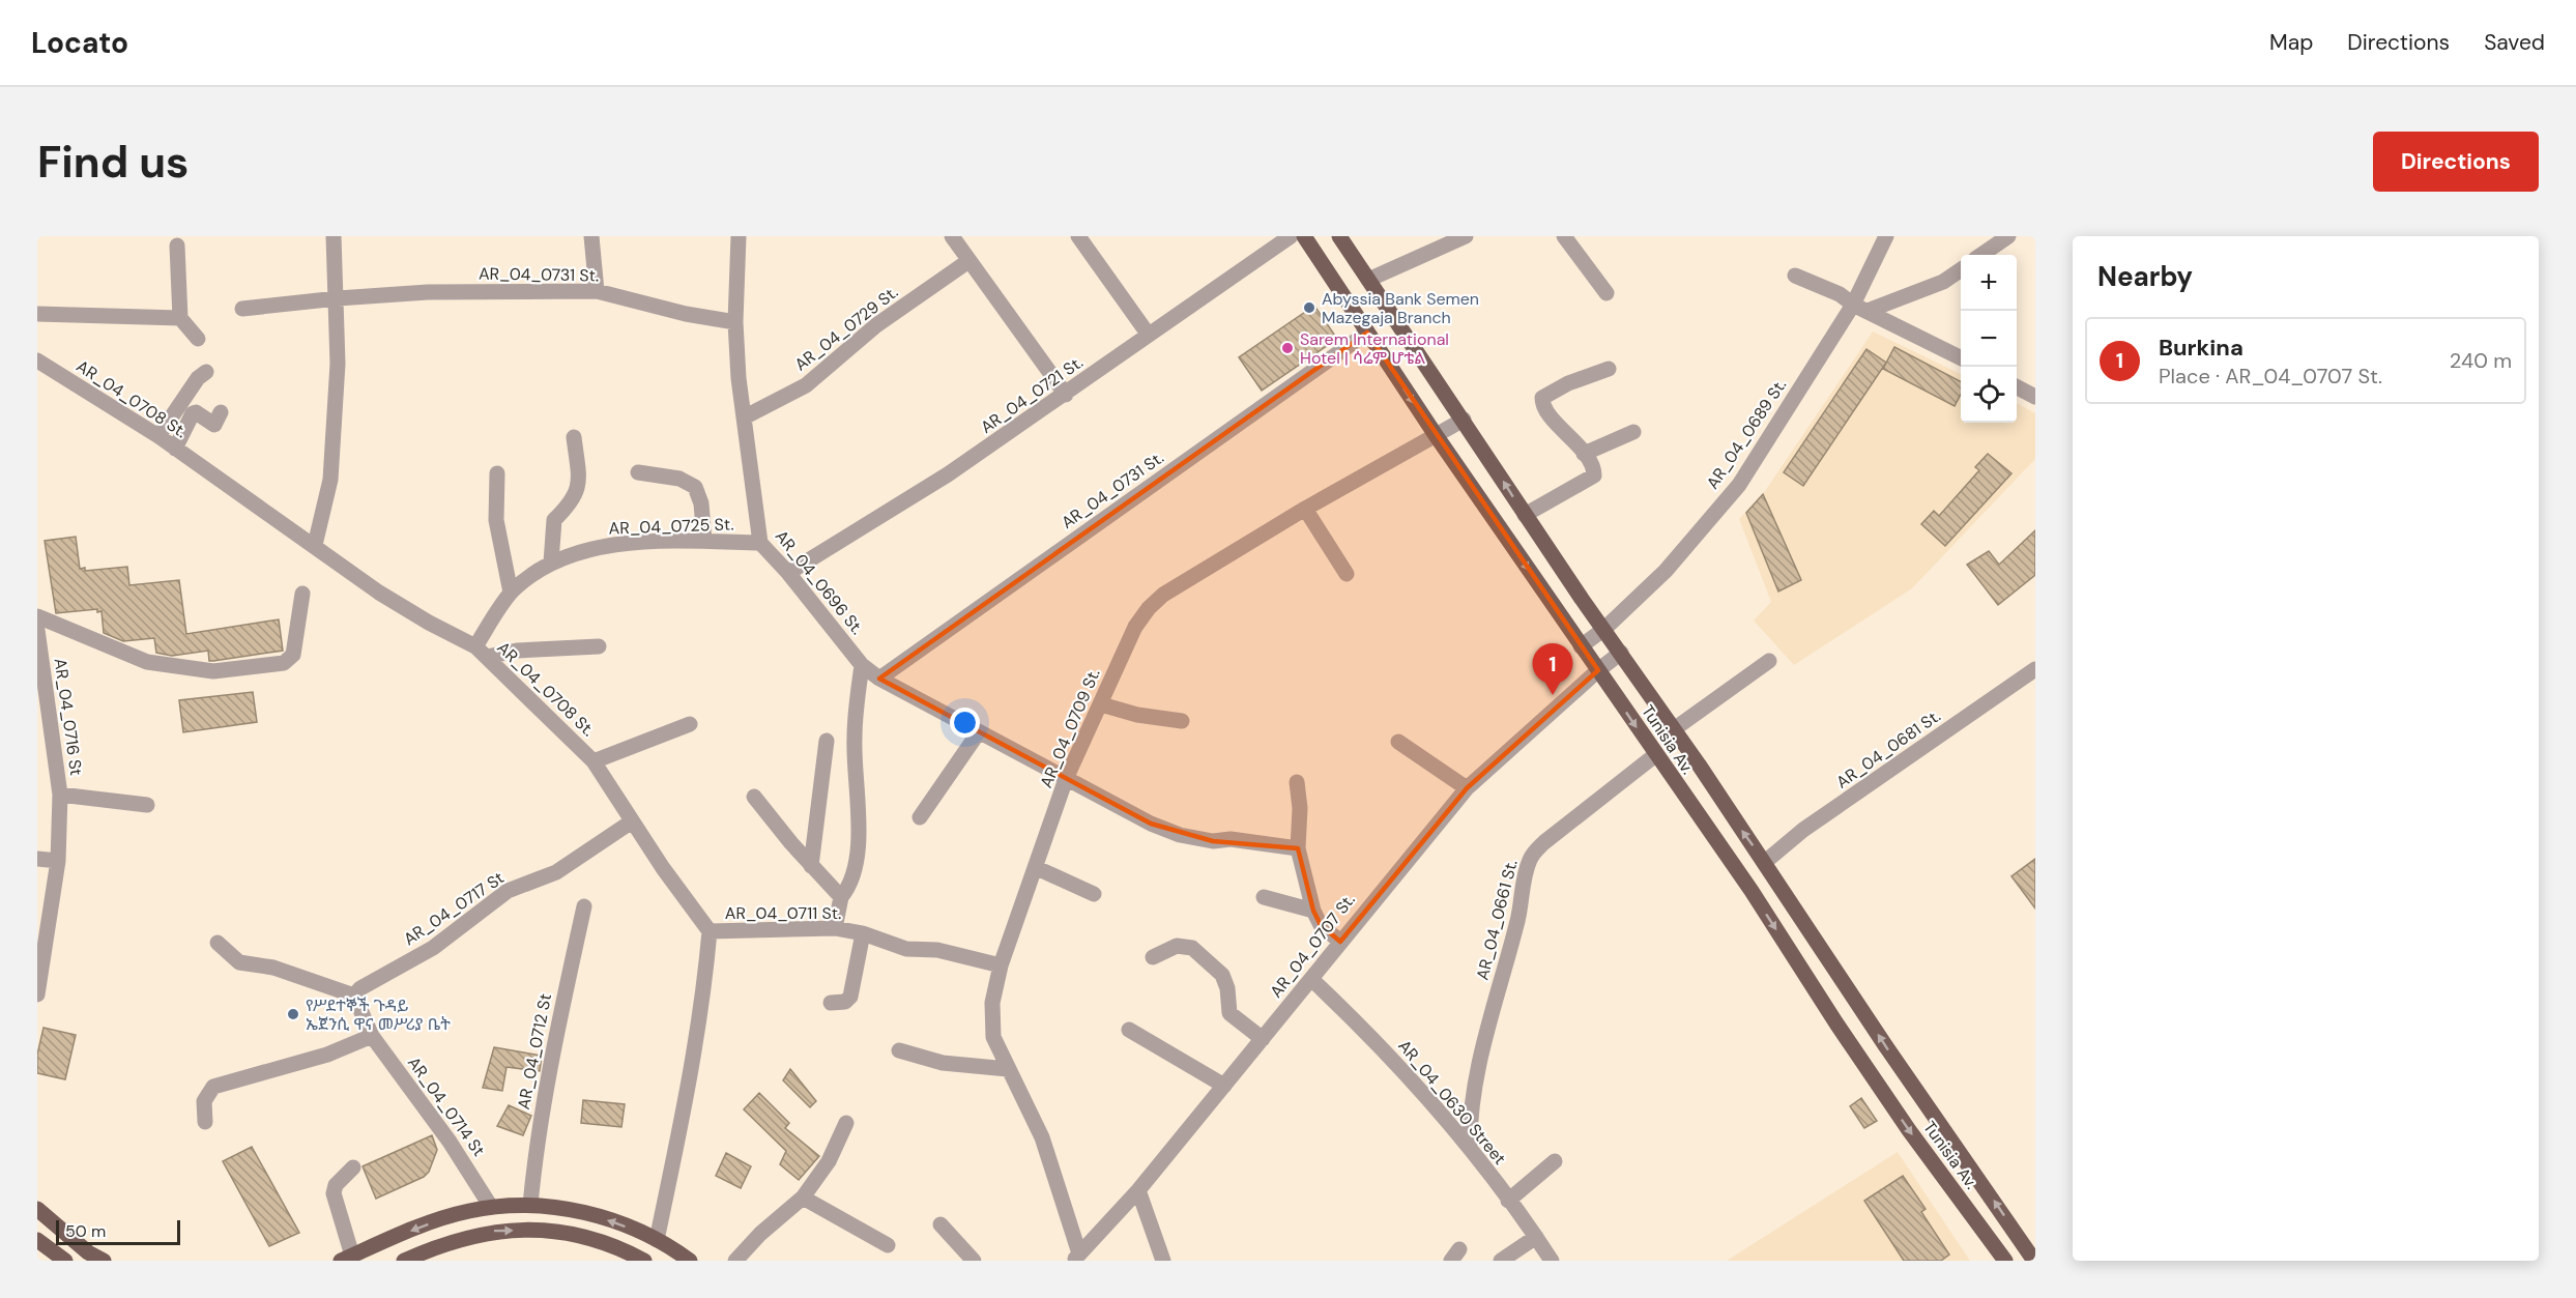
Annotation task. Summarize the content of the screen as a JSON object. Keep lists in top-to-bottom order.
{
  "streets": {
    "main road": ["Tunisia Av."],
    "street": [
      "AR_04_0731 St.",
      "AR_04_0729 St.",
      "AR_04_0721 St.",
      "AR_04_0708 St.",
      "AR_04_0689 St.",
      "AR_04_0725 St.",
      "AR_04_0696 St.",
      "AR_04_0716 St",
      "AR_04_0709 St.",
      "AR_04_0681 St.",
      "AR_04_0717 St",
      "AR_04_0711 St.",
      "AR_04_0661 St.",
      "AR_04_0707 St.",
      "AR_04_0712 St",
      "AR_04_0630 Street",
      "AR_04_0714 St"
    ]
  },
  "crossings": [
    ["AR_04_0731 St.", "AR_04_0696 St."],
    ["AR_04_0731 St.", "Tunisia Av."],
    ["AR_04_0729 St.", "AR_04_0696 St."],
    ["AR_04_0721 St.", "AR_04_0696 St."],
    ["AR_04_0708 St.", "AR_04_0725 St."],
    ["AR_04_0708 St.", "AR_04_0717 St"],
    ["AR_04_0708 St.", "AR_04_0711 St."],
    ["AR_04_0689 St.", "Tunisia Av."],
    ["AR_04_0725 St.", "AR_04_0696 St."],
    ["AR_04_0696 St.", "AR_04_0709 St."],
    ["AR_04_0709 St.", "Tunisia Av."],
    ["AR_04_0709 St.", "AR_04_0711 St."],
    ["AR_04_0709 St.", "AR_04_0707 St."],
    ["Tunisia Av.", "AR_04_0681 St."],
    ["Tunisia Av.", "AR_04_0661 St."],
    ["Tunisia Av.", "AR_04_0707 St."],
    ["AR_04_0717 St", "AR_04_0714 St"],
    ["AR_04_0661 St.", "AR_04_0630 Street"],
    ["AR_04_0707 St.", "AR_04_0630 Street"]
  ],
  "places": ["Abyssia Bank Semen Mazegaja Branch", "Sarem International Hotel | ሳሬም ሆቴል", "የሥደተኞች ጉዳይ ኤጀንሲ ዋና መሥሪያ ቤት"],
  "scale_bar": "50 m",
  "page": {
    "header": "Locato",
    "nav": ["Map", "Directions", "Saved"],
    "buttons": "Directions",
    "title": "Find us",
    "heading": "Nearby",
    "map_buttons": ["+", "−"],
    "list": [
      {
        "mark": "1",
        "name": "Burkina",
        "note": "Place · AR_04_0707 St.",
        "value": "240 m"
      }
    ],
    "pins": "1",
    "scale": "50 m"
  }
}
